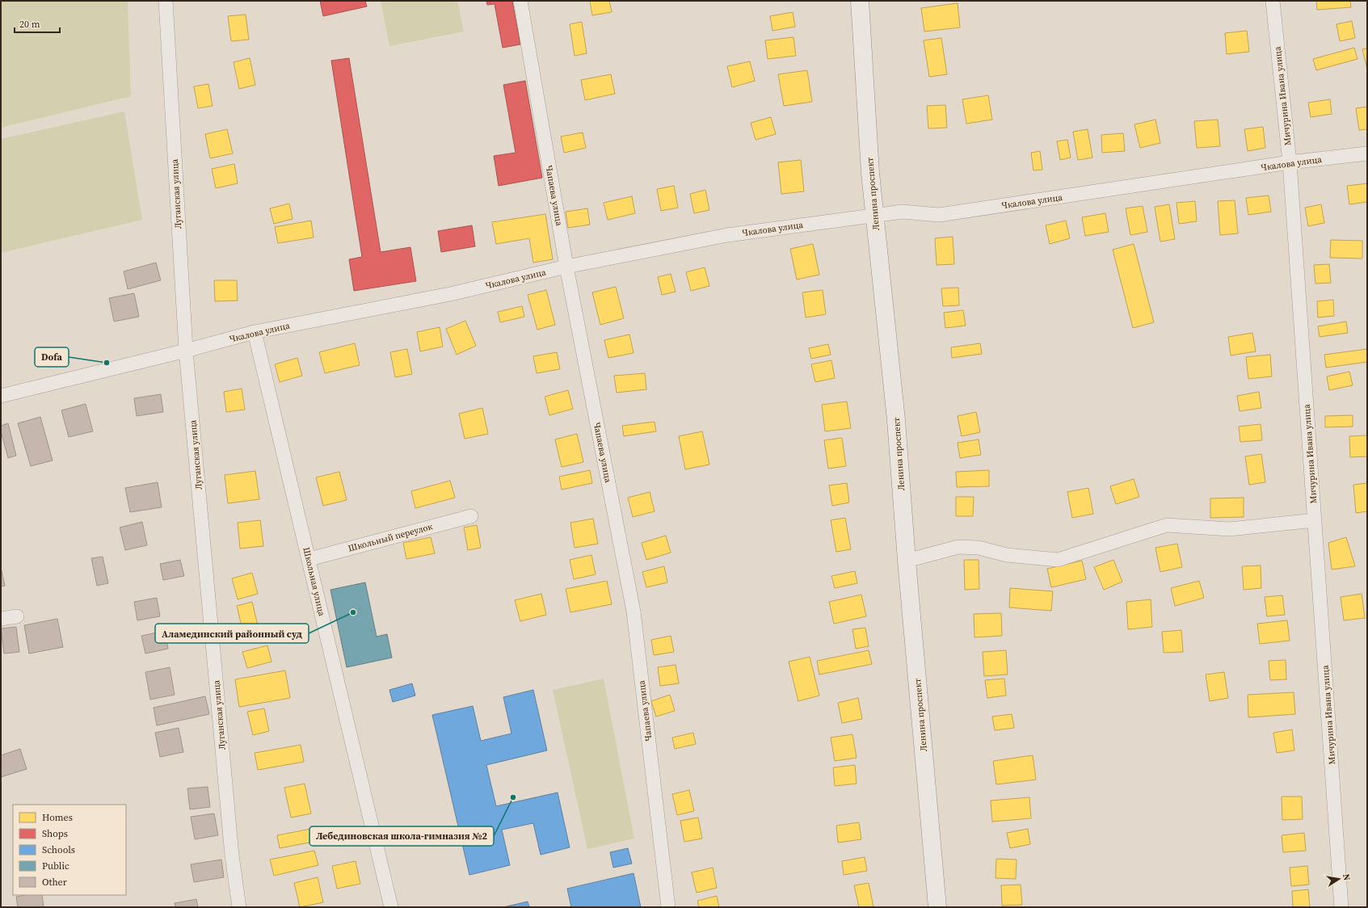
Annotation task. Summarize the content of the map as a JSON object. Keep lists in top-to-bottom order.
{
  "streets": {
    "main road": ["Ленина проспект"],
    "street": [
      "Мичурина Ивана улица",
      "Чкалова улица",
      "Луганская улица",
      "Чапаева улица",
      "Школьный переулок",
      "Школьная улица"
    ]
  },
  "crossings": [
    ["Мичурина Ивана улица", "Чкалова улица"],
    ["Чкалова улица", "Луганская улица"],
    ["Чкалова улица", "Ленина проспект"],
    ["Чкалова улица", "Чапаева улица"],
    ["Чкалова улица", "Школьная улица"],
    ["Школьный переулок", "Школьная улица"]
  ],
  "places": ["Dofa", "Аламединский районный суд", "Лебединовская школа-гимназия №2"],
  "legend": [
    "Homes",
    "Shops",
    "Schools",
    "Public",
    "Other"
  ],
  "scale_bar": "20 m",
  "north": "right"
}
